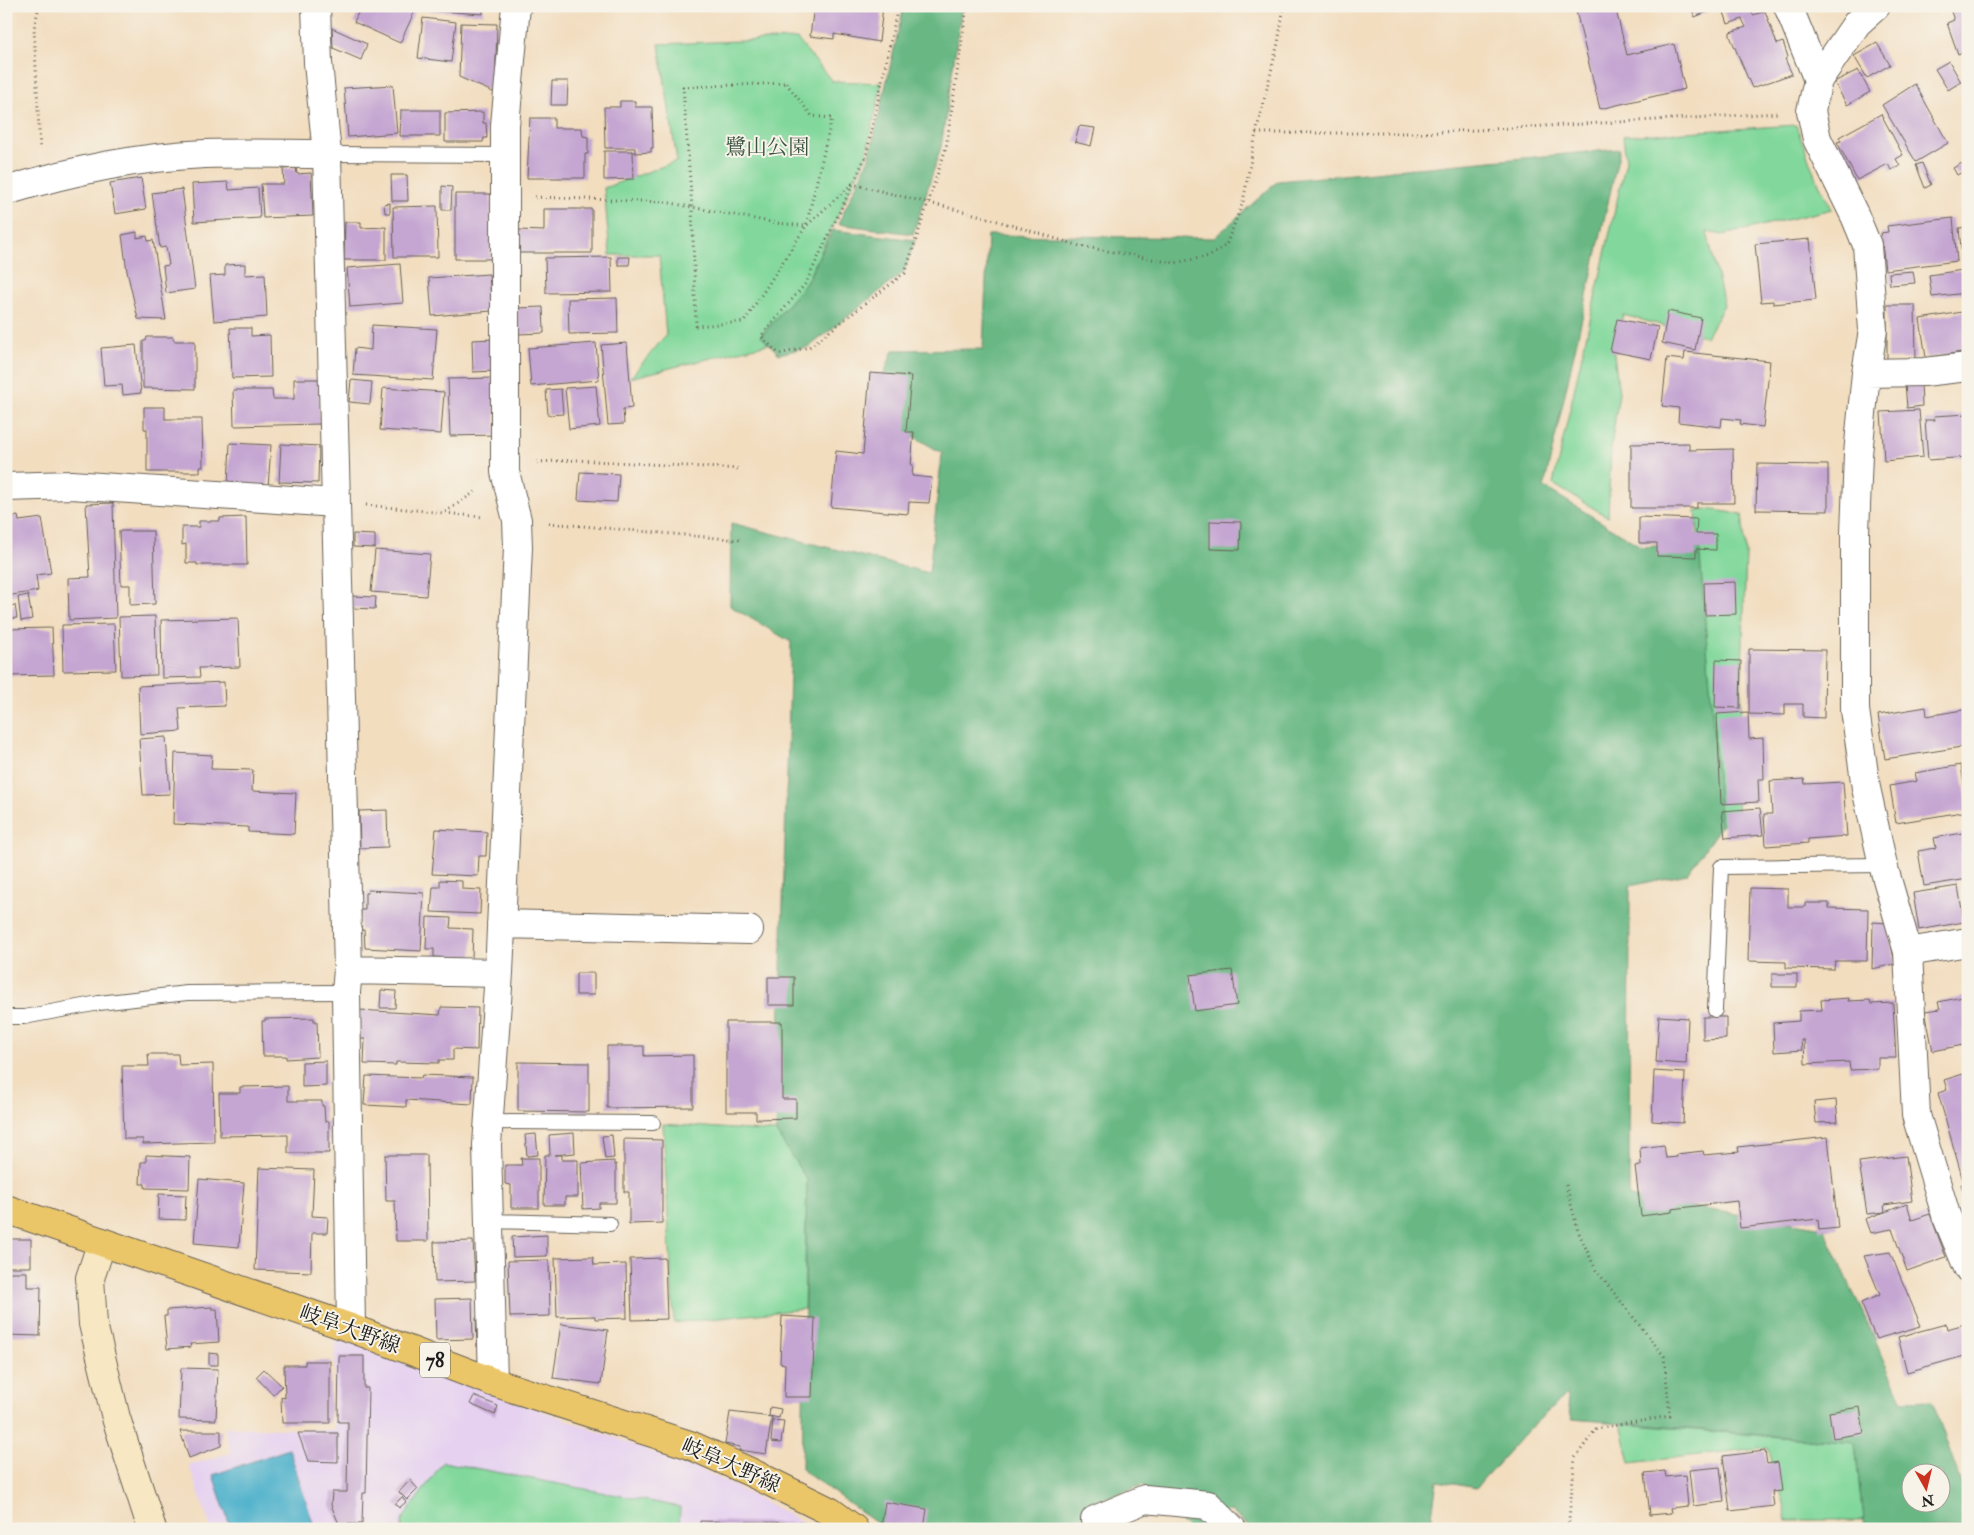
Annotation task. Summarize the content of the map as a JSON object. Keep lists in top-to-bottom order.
{
  "streets": {
    "main road": ["岐阜大野線", "78"]
  },
  "parks": ["鷺山公園"],
  "north": "bottom"
}
